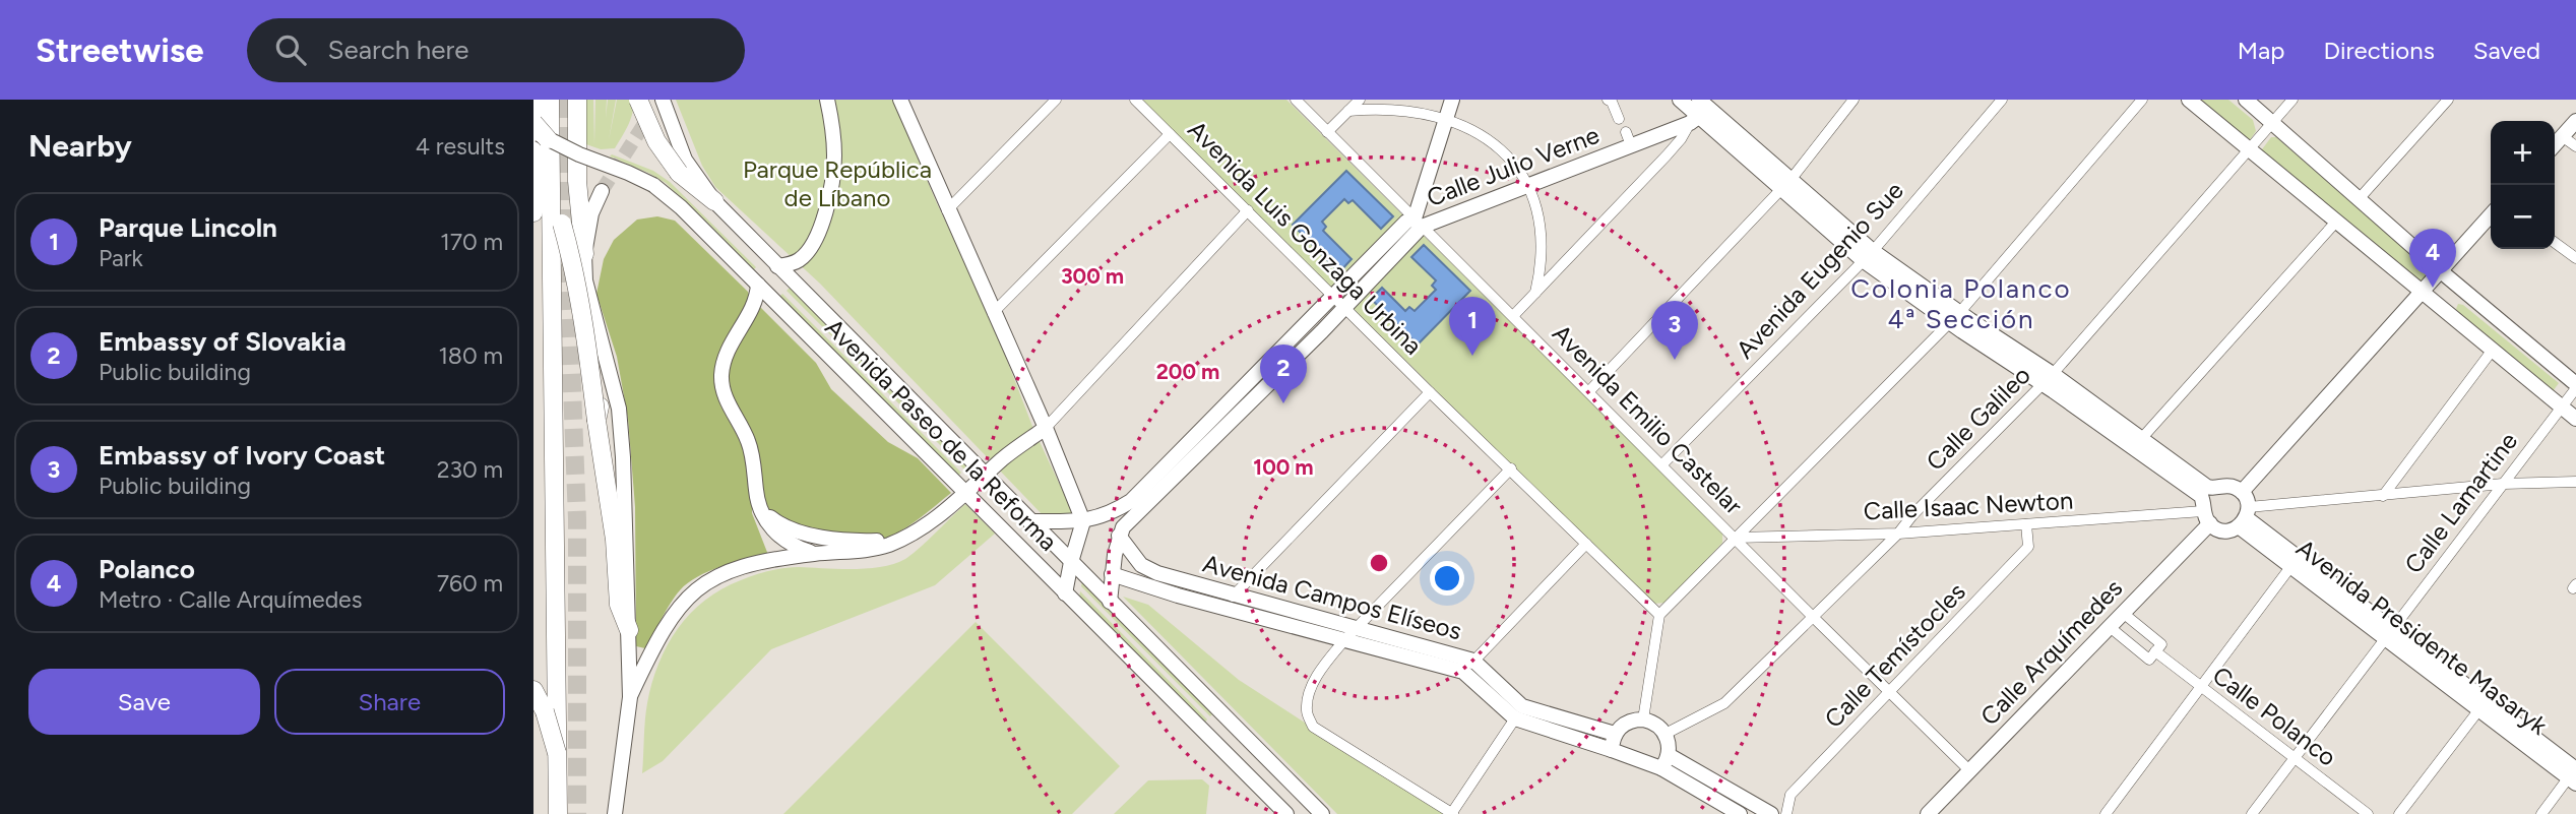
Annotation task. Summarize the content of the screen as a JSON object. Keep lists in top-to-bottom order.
{
  "streets": {
    "street": [
      "Calle Julio Verne",
      "Avenida Luis Gonzaga Urbina",
      "Avenida Eugenio Sue",
      "Calle Galileo",
      "Avenida Emilio Castelar",
      "Avenida Paseo de la Reforma",
      "Calle Lamartine",
      "Calle Isaac Newton",
      "Avenida Campos Elíseos",
      "Avenida Presidente Masaryk",
      "Calle Arquímedes",
      "Calle Temístocles",
      "Calle Polanco"
    ]
  },
  "crossings": [
    ["Calle Julio Verne", "Avenida Luis Gonzaga Urbina"],
    ["Calle Julio Verne", "Avenida Emilio Castelar"],
    ["Calle Julio Verne", "Avenida Paseo de la Reforma"],
    ["Calle Julio Verne", "Avenida Campos Elíseos"],
    ["Avenida Eugenio Sue", "Avenida Emilio Castelar"],
    ["Calle Galileo", "Avenida Emilio Castelar"],
    ["Calle Galileo", "Calle Isaac Newton"],
    ["Avenida Emilio Castelar", "Calle Isaac Newton"],
    ["Avenida Emilio Castelar", "Calle Arquímedes"],
    ["Avenida Emilio Castelar", "Calle Temístocles"],
    ["Calle Lamartine", "Avenida Presidente Masaryk"],
    ["Calle Lamartine", "Calle Polanco"],
    ["Calle Isaac Newton", "Avenida Presidente Masaryk"],
    ["Calle Isaac Newton", "Calle Arquímedes"],
    ["Calle Isaac Newton", "Calle Temístocles"],
    ["Avenida Presidente Masaryk", "Calle Arquímedes"]
  ],
  "districts": ["Colonia Polanco 4ª Sección"],
  "parks": ["Parque República de Líbano"],
  "page": {
    "header": "Streetwise",
    "search": "Search here",
    "nav": ["Map", "Directions", "Saved"],
    "heading": ["Nearby", "4 results"],
    "map_buttons": ["+", "−"],
    "list": [
      {
        "mark": "1",
        "name": "Parque Lincoln",
        "note": "Park",
        "value": "170 m"
      },
      {
        "mark": "2",
        "name": "Embassy of Slovakia",
        "note": "Public building",
        "value": "180 m"
      },
      {
        "mark": "3",
        "name": "Embassy of Ivory Coast",
        "note": "Public building",
        "value": "230 m"
      },
      {
        "mark": "4",
        "name": "Polanco",
        "note": "Metro · Calle Arquímedes",
        "value": "760 m"
      }
    ],
    "pins": [
      "4",
      "1",
      "3",
      "2"
    ],
    "buttons": ["Save", "Share"]
  },
  "rings": ["300 m", "200 m", "100 m"]
}
